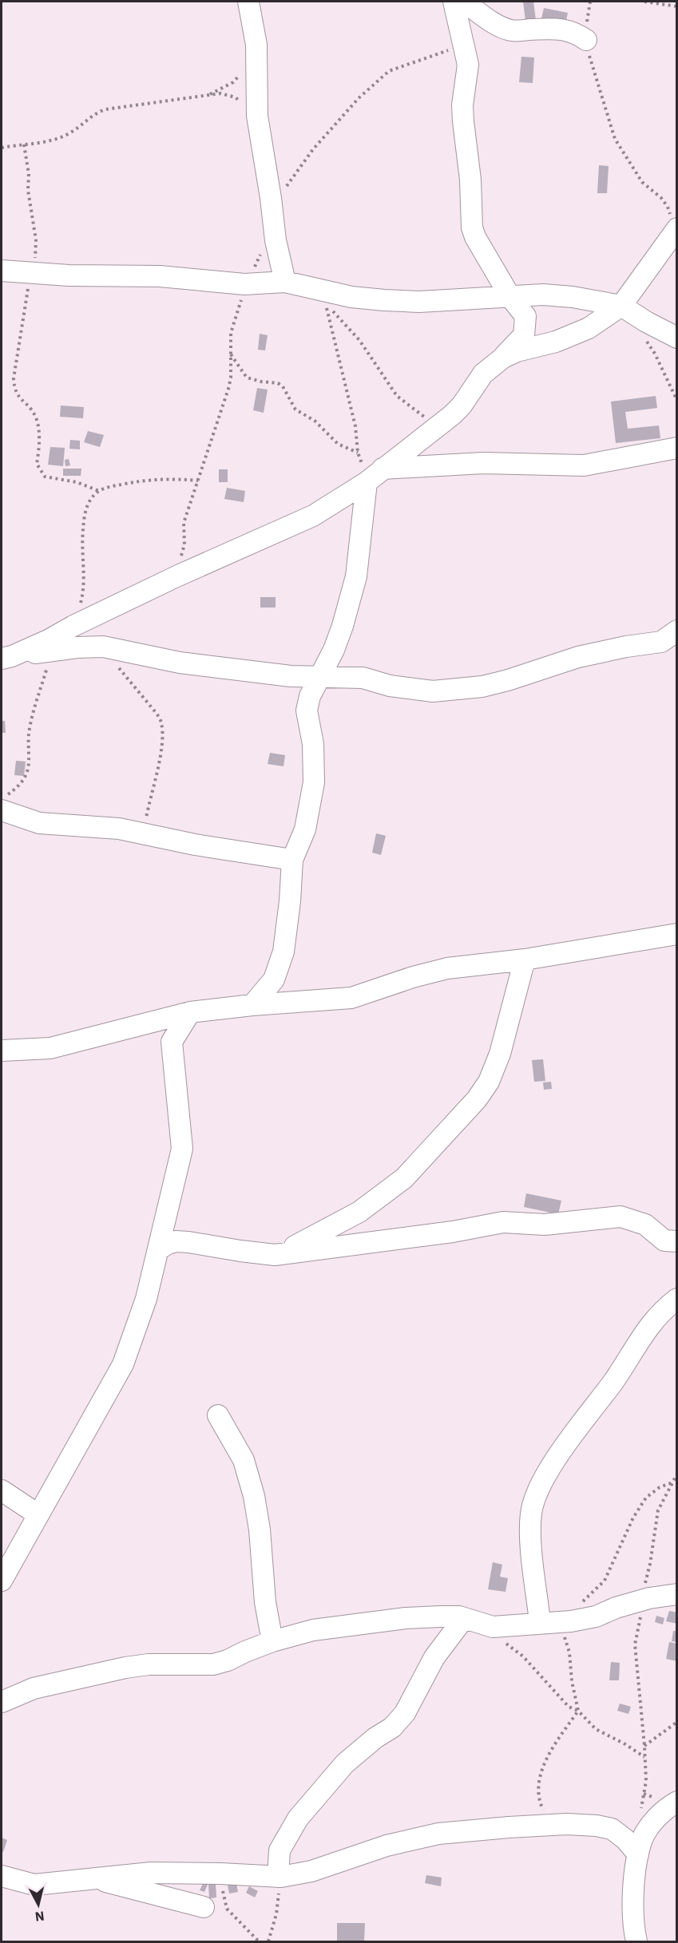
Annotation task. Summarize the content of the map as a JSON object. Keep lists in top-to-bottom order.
{
  "north": "bottom"
}
